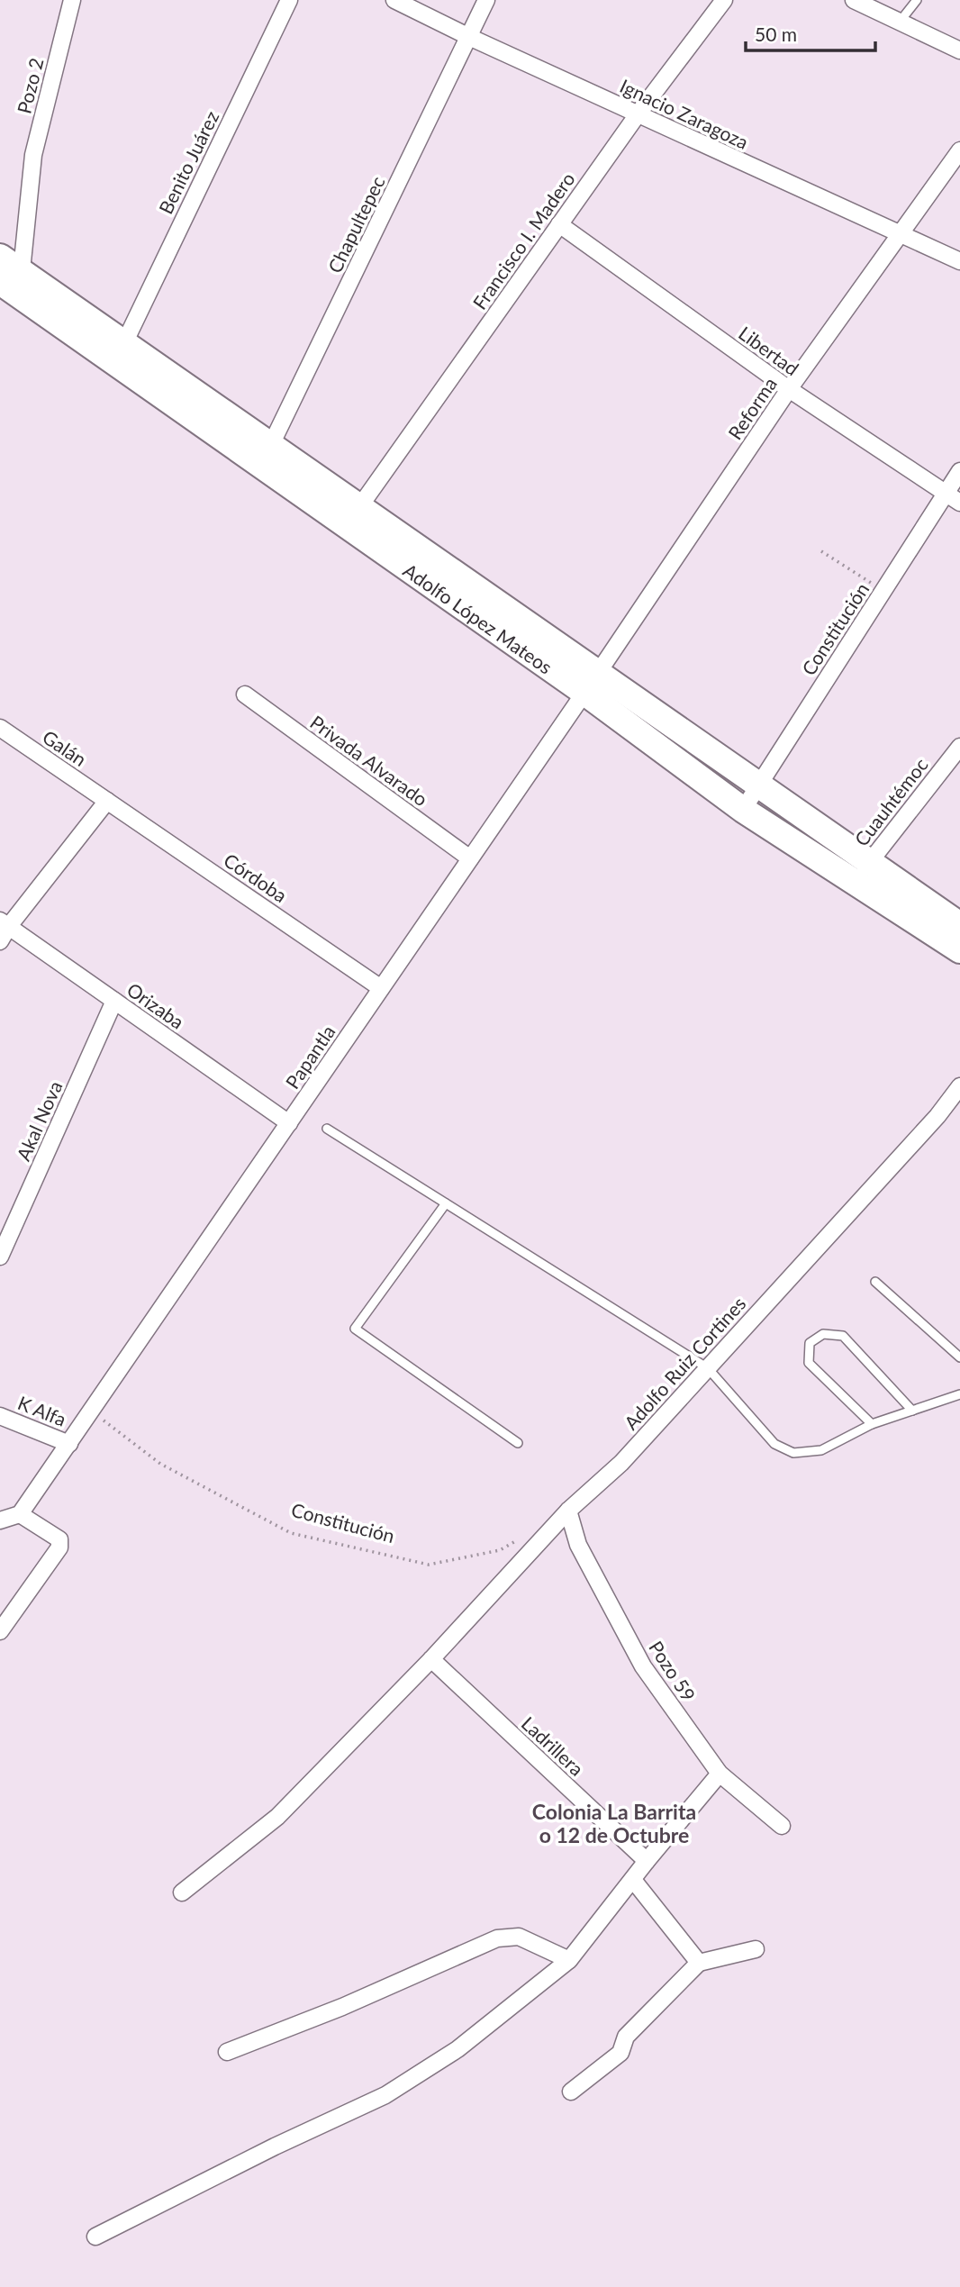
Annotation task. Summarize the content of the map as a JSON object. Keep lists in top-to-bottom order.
{
  "streets": {
    "main road": ["Adolfo López Mateos"],
    "street": [
      "Pozo 2",
      "Ignacio Zaragoza",
      "Benito Juárez",
      "Chapultepec",
      "Francisco I. Madero",
      "Libertad",
      "Reforma",
      "Constitución",
      "Galán",
      "Privada Alvarado",
      "Cuauhtémoc",
      "Córdoba",
      "Orizaba",
      "Papantla",
      "Akal Nova",
      "Adolfo Ruiz Cortines",
      "K Alfa",
      "Pozo 59",
      "Ladrillera"
    ]
  },
  "crossings": [
    ["Pozo 2", "Adolfo López Mateos"],
    ["Ignacio Zaragoza", "Chapultepec"],
    ["Ignacio Zaragoza", "Francisco I. Madero"],
    ["Ignacio Zaragoza", "Reforma"],
    ["Benito Juárez", "Adolfo López Mateos"],
    ["Chapultepec", "Adolfo López Mateos"],
    ["Francisco I. Madero", "Libertad"],
    ["Francisco I. Madero", "Adolfo López Mateos"],
    ["Libertad", "Reforma"],
    ["Libertad", "Constitución"],
    ["Reforma", "Adolfo López Mateos"],
    ["Reforma", "Papantla"],
    ["Adolfo López Mateos", "Constitución"],
    ["Adolfo López Mateos", "Cuauhtémoc"],
    ["Adolfo López Mateos", "Papantla"],
    ["Constitución", "Papantla"],
    ["Galán", "Córdoba"],
    ["Privada Alvarado", "Papantla"],
    ["Córdoba", "Papantla"],
    ["Orizaba", "Papantla"],
    ["Orizaba", "Akal Nova"],
    ["Papantla", "K Alfa"],
    ["Adolfo Ruiz Cortines", "Pozo 59"],
    ["Adolfo Ruiz Cortines", "Ladrillera"]
  ],
  "districts": ["Colonia La Barrita o 12 de Octubre"],
  "scale_bar": "50 m"
}
